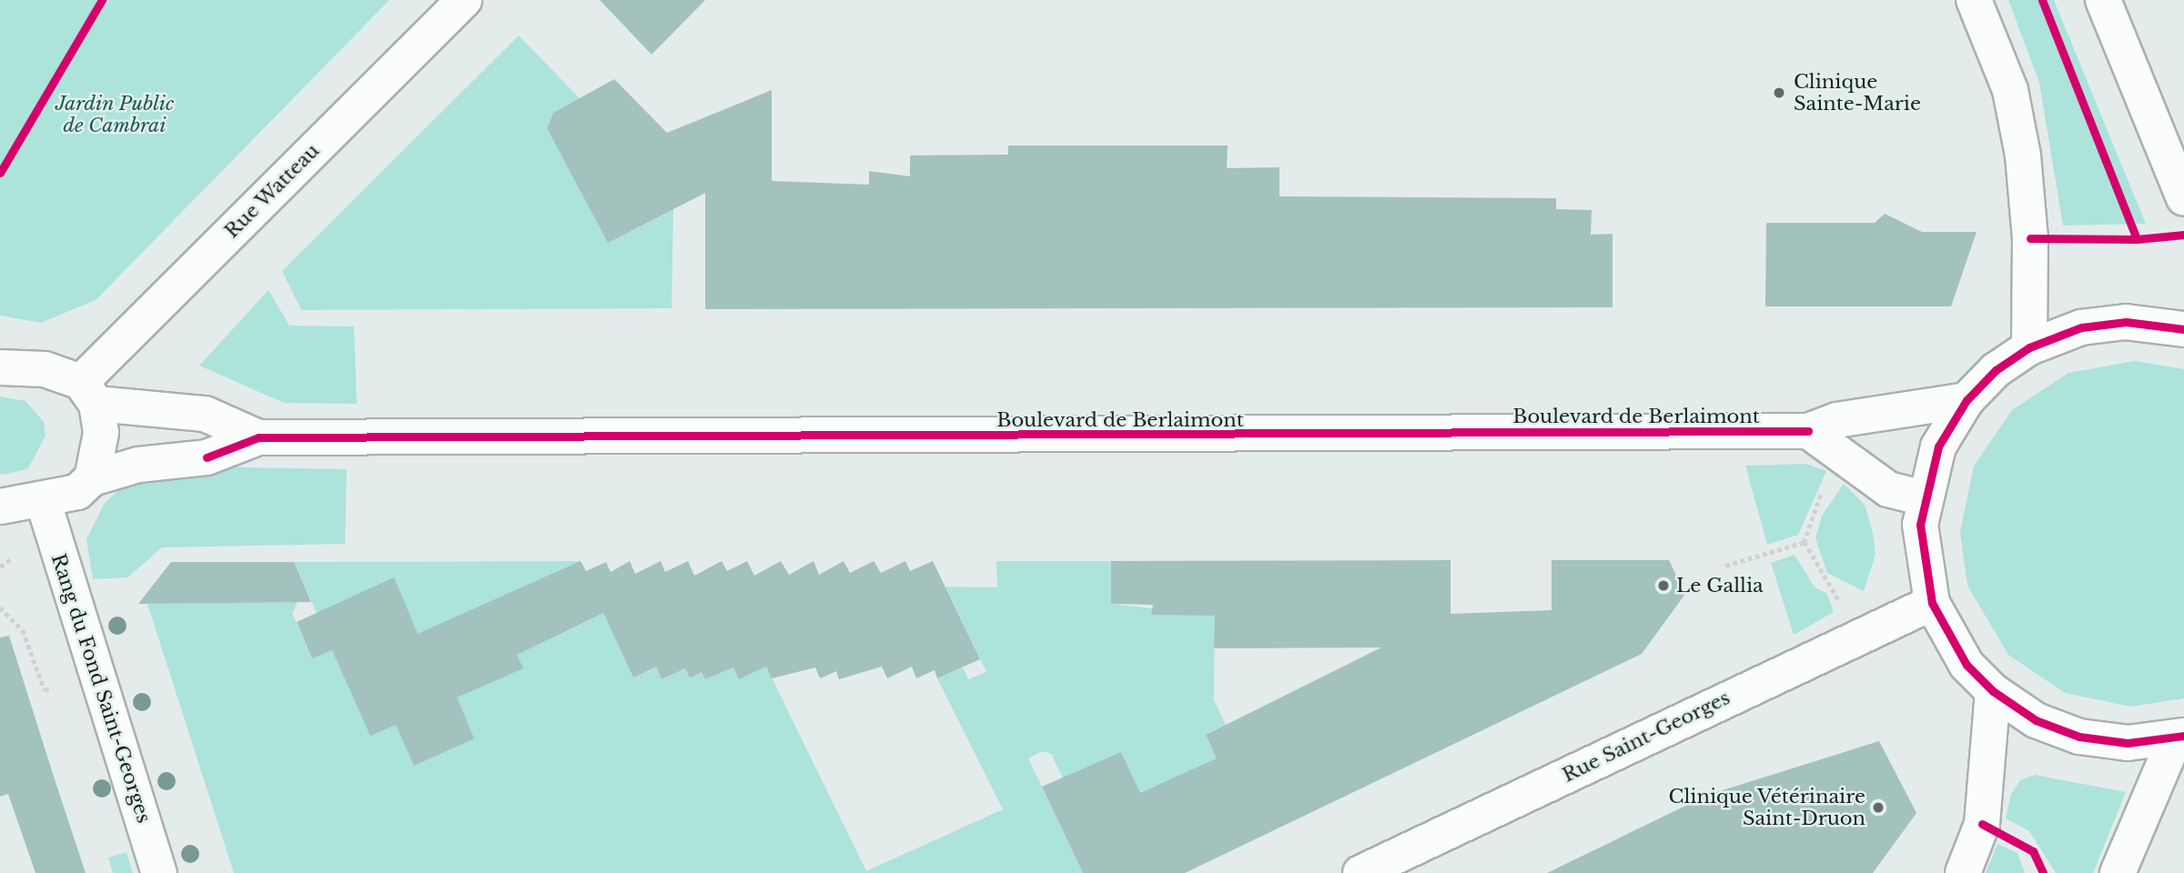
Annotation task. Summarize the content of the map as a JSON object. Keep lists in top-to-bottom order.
{
  "streets": {
    "street": [
      "Rue Watteau",
      "Boulevard de Berlaimont",
      "Rang du Fond Saint-Georges",
      "Rue Saint-Georges"
    ]
  },
  "crossings": [
    ["Rue Watteau", "Boulevard de Berlaimont"],
    ["Boulevard de Berlaimont", "Rang du Fond Saint-Georges"]
  ],
  "parks": ["Jardin Public de Cambrai"],
  "places": ["Clinique Sainte-Marie", "Le Gallia", "Clinique Vétérinaire Saint-Druon"]
}
